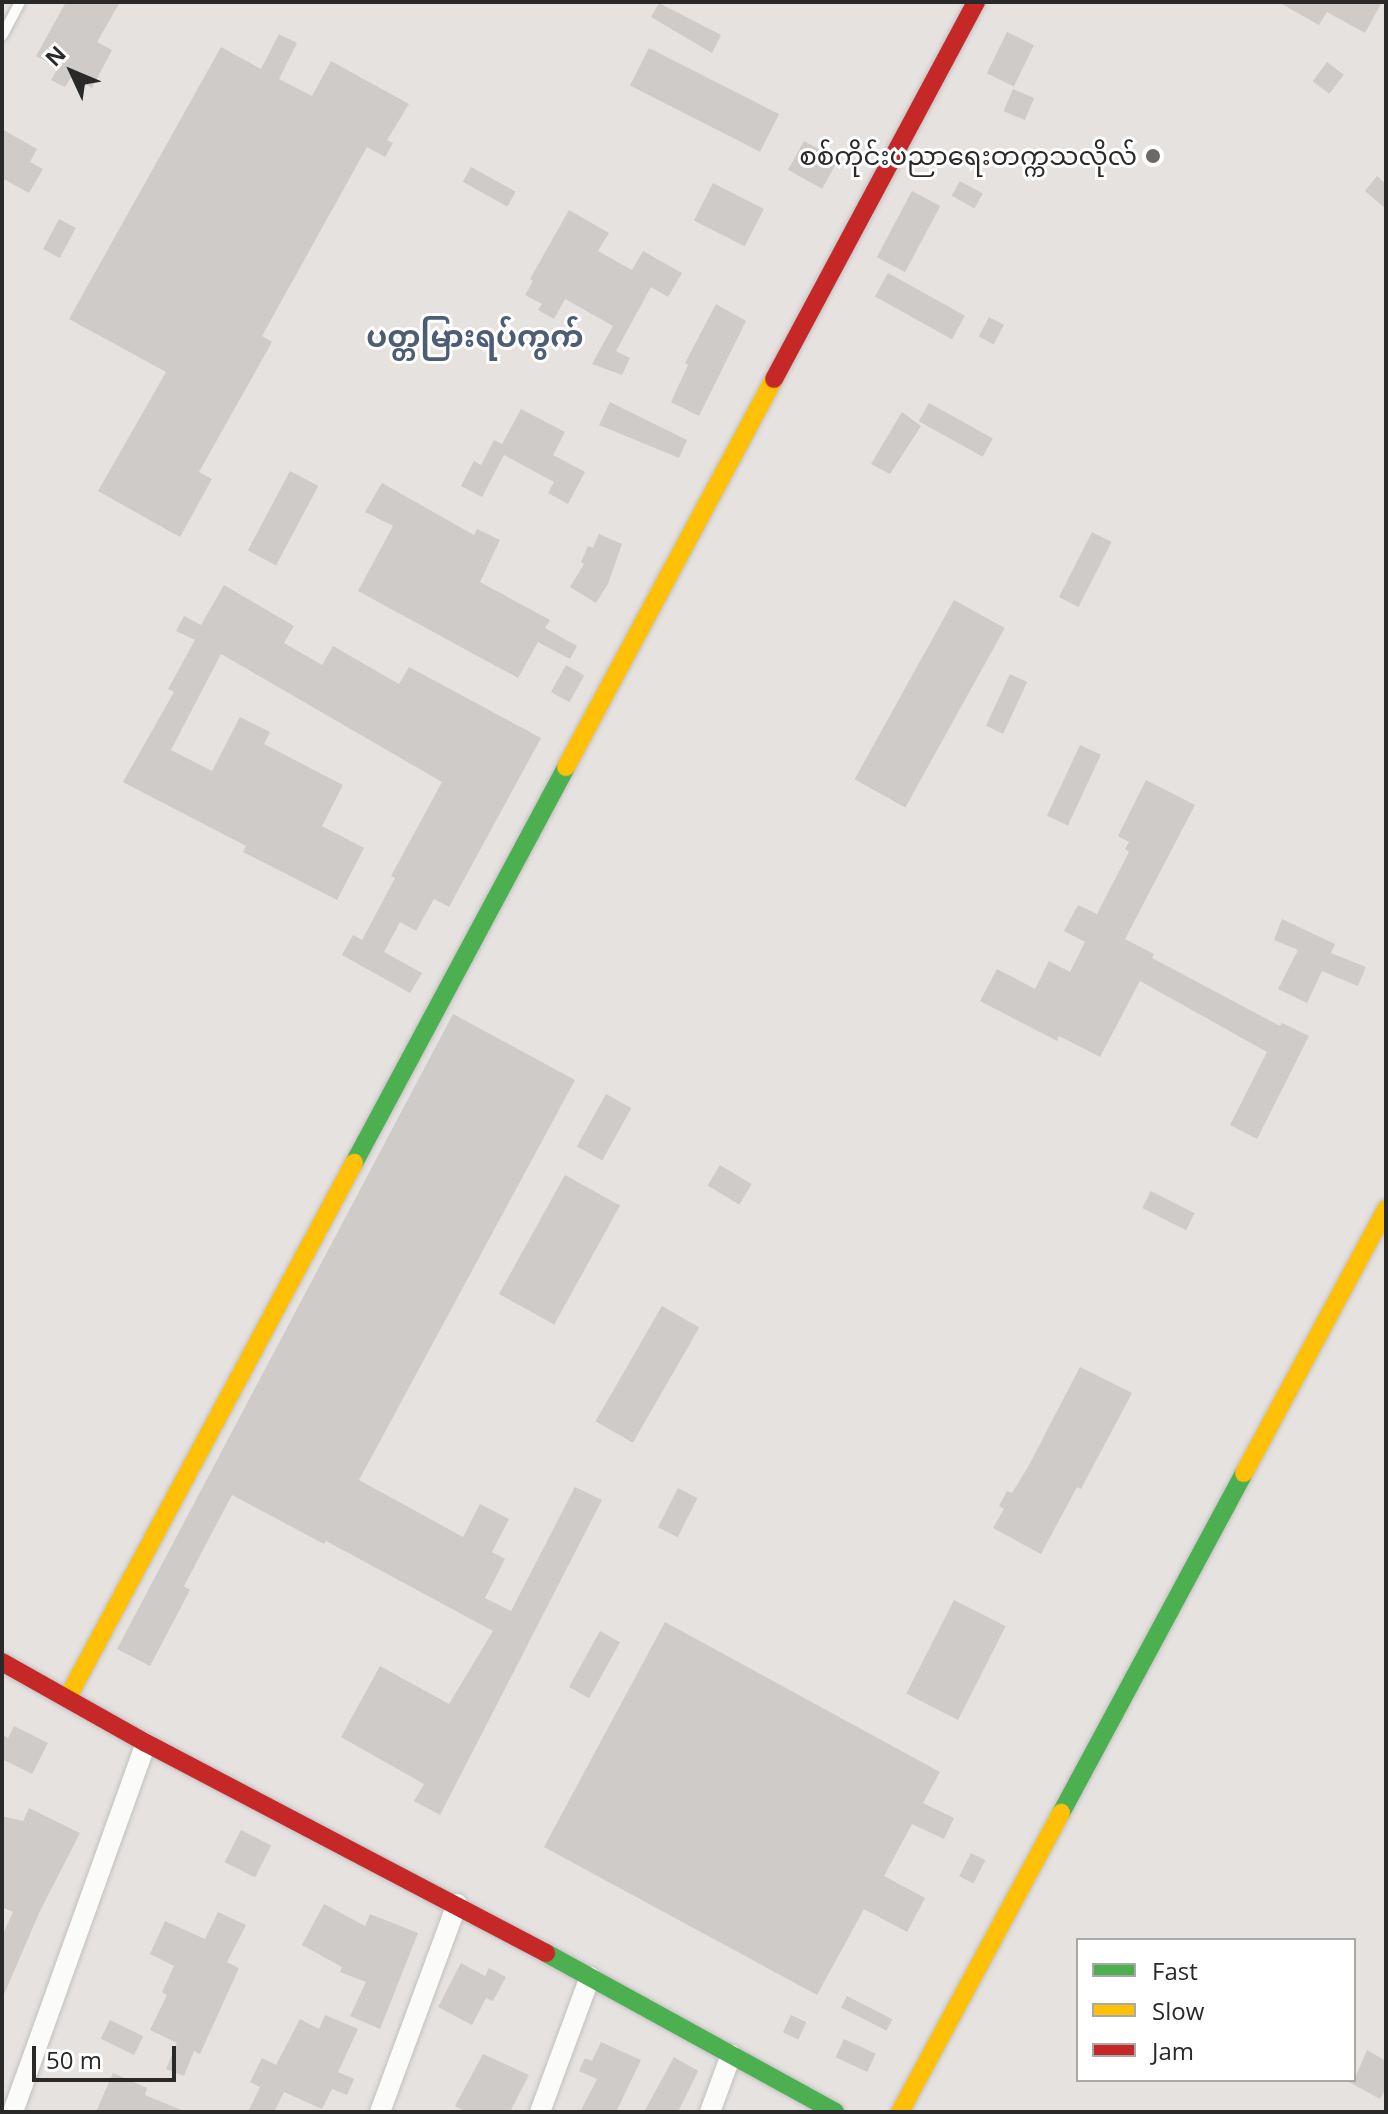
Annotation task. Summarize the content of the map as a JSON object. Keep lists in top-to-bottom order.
{
  "districts": ["ပတ္တမြားရပ်ကွက်"],
  "places": ["စစ်ကိုင်းပညာရေးတက္ကသလိုလ်"],
  "legend": ["Fast", "Slow", "Jam"],
  "scale_bar": "50 m",
  "north": "top left"
}
